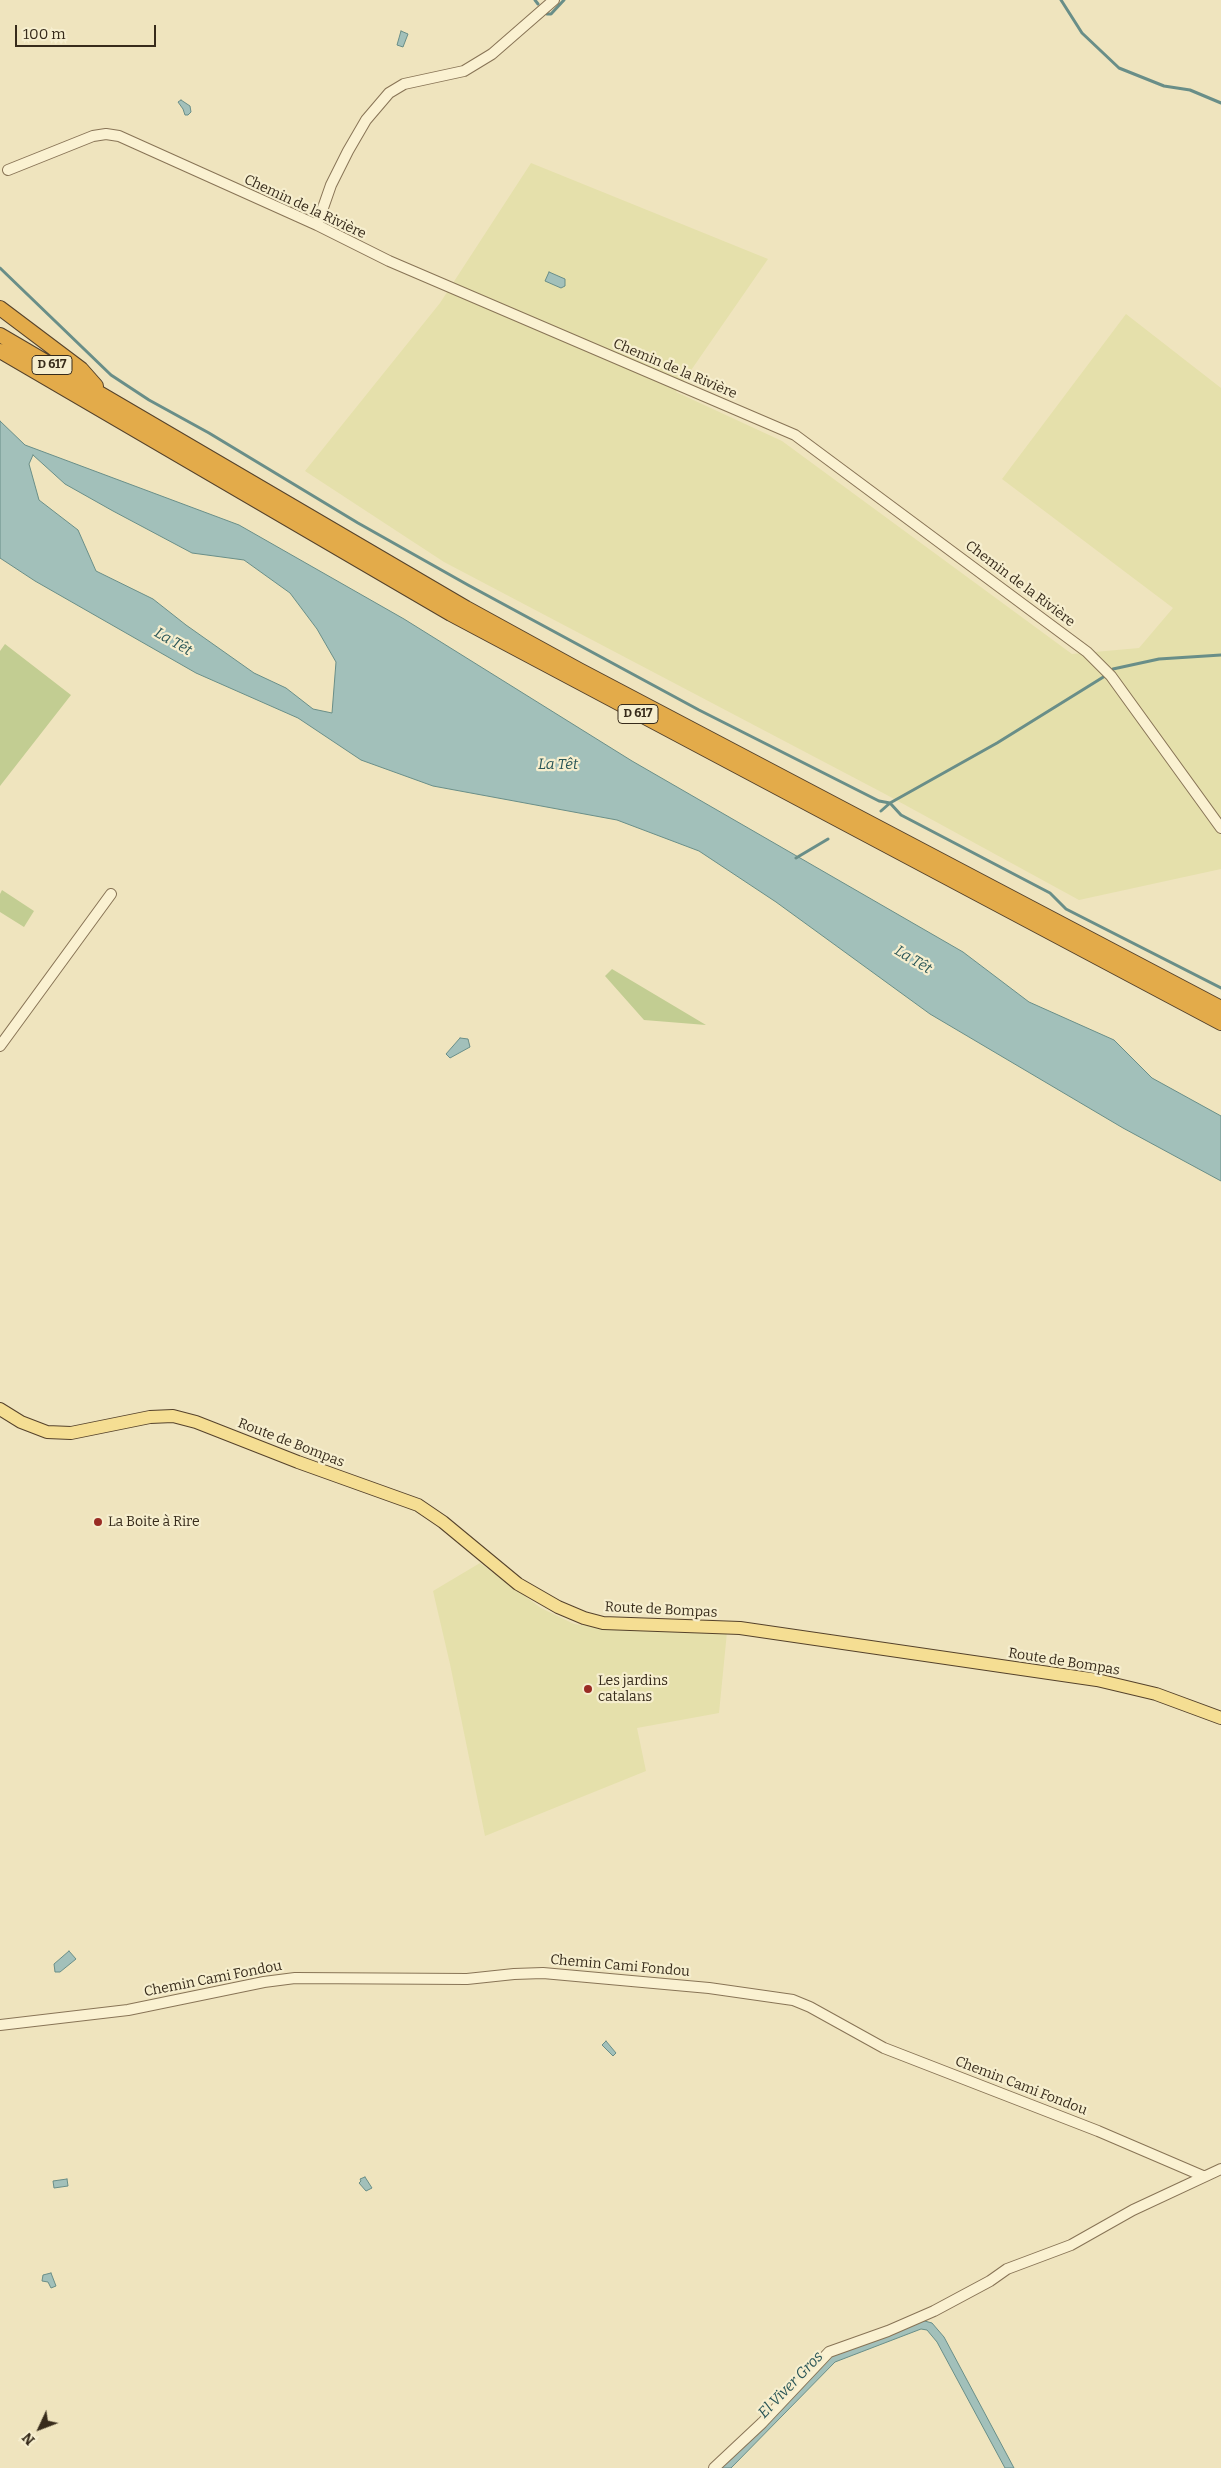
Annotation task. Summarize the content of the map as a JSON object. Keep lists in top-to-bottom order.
{
  "streets": {
    "highway": ["D 617"],
    "main road": ["Route de Bompas"],
    "street": ["Chemin de la Rivière", "Chemin Cami Fondou"]
  },
  "water": ["La Têt", "El Viver Gros"],
  "places": ["La Boite à Rire", "Les jardins catalans"],
  "scale_bar": "100 m",
  "north": "bottom left"
}
